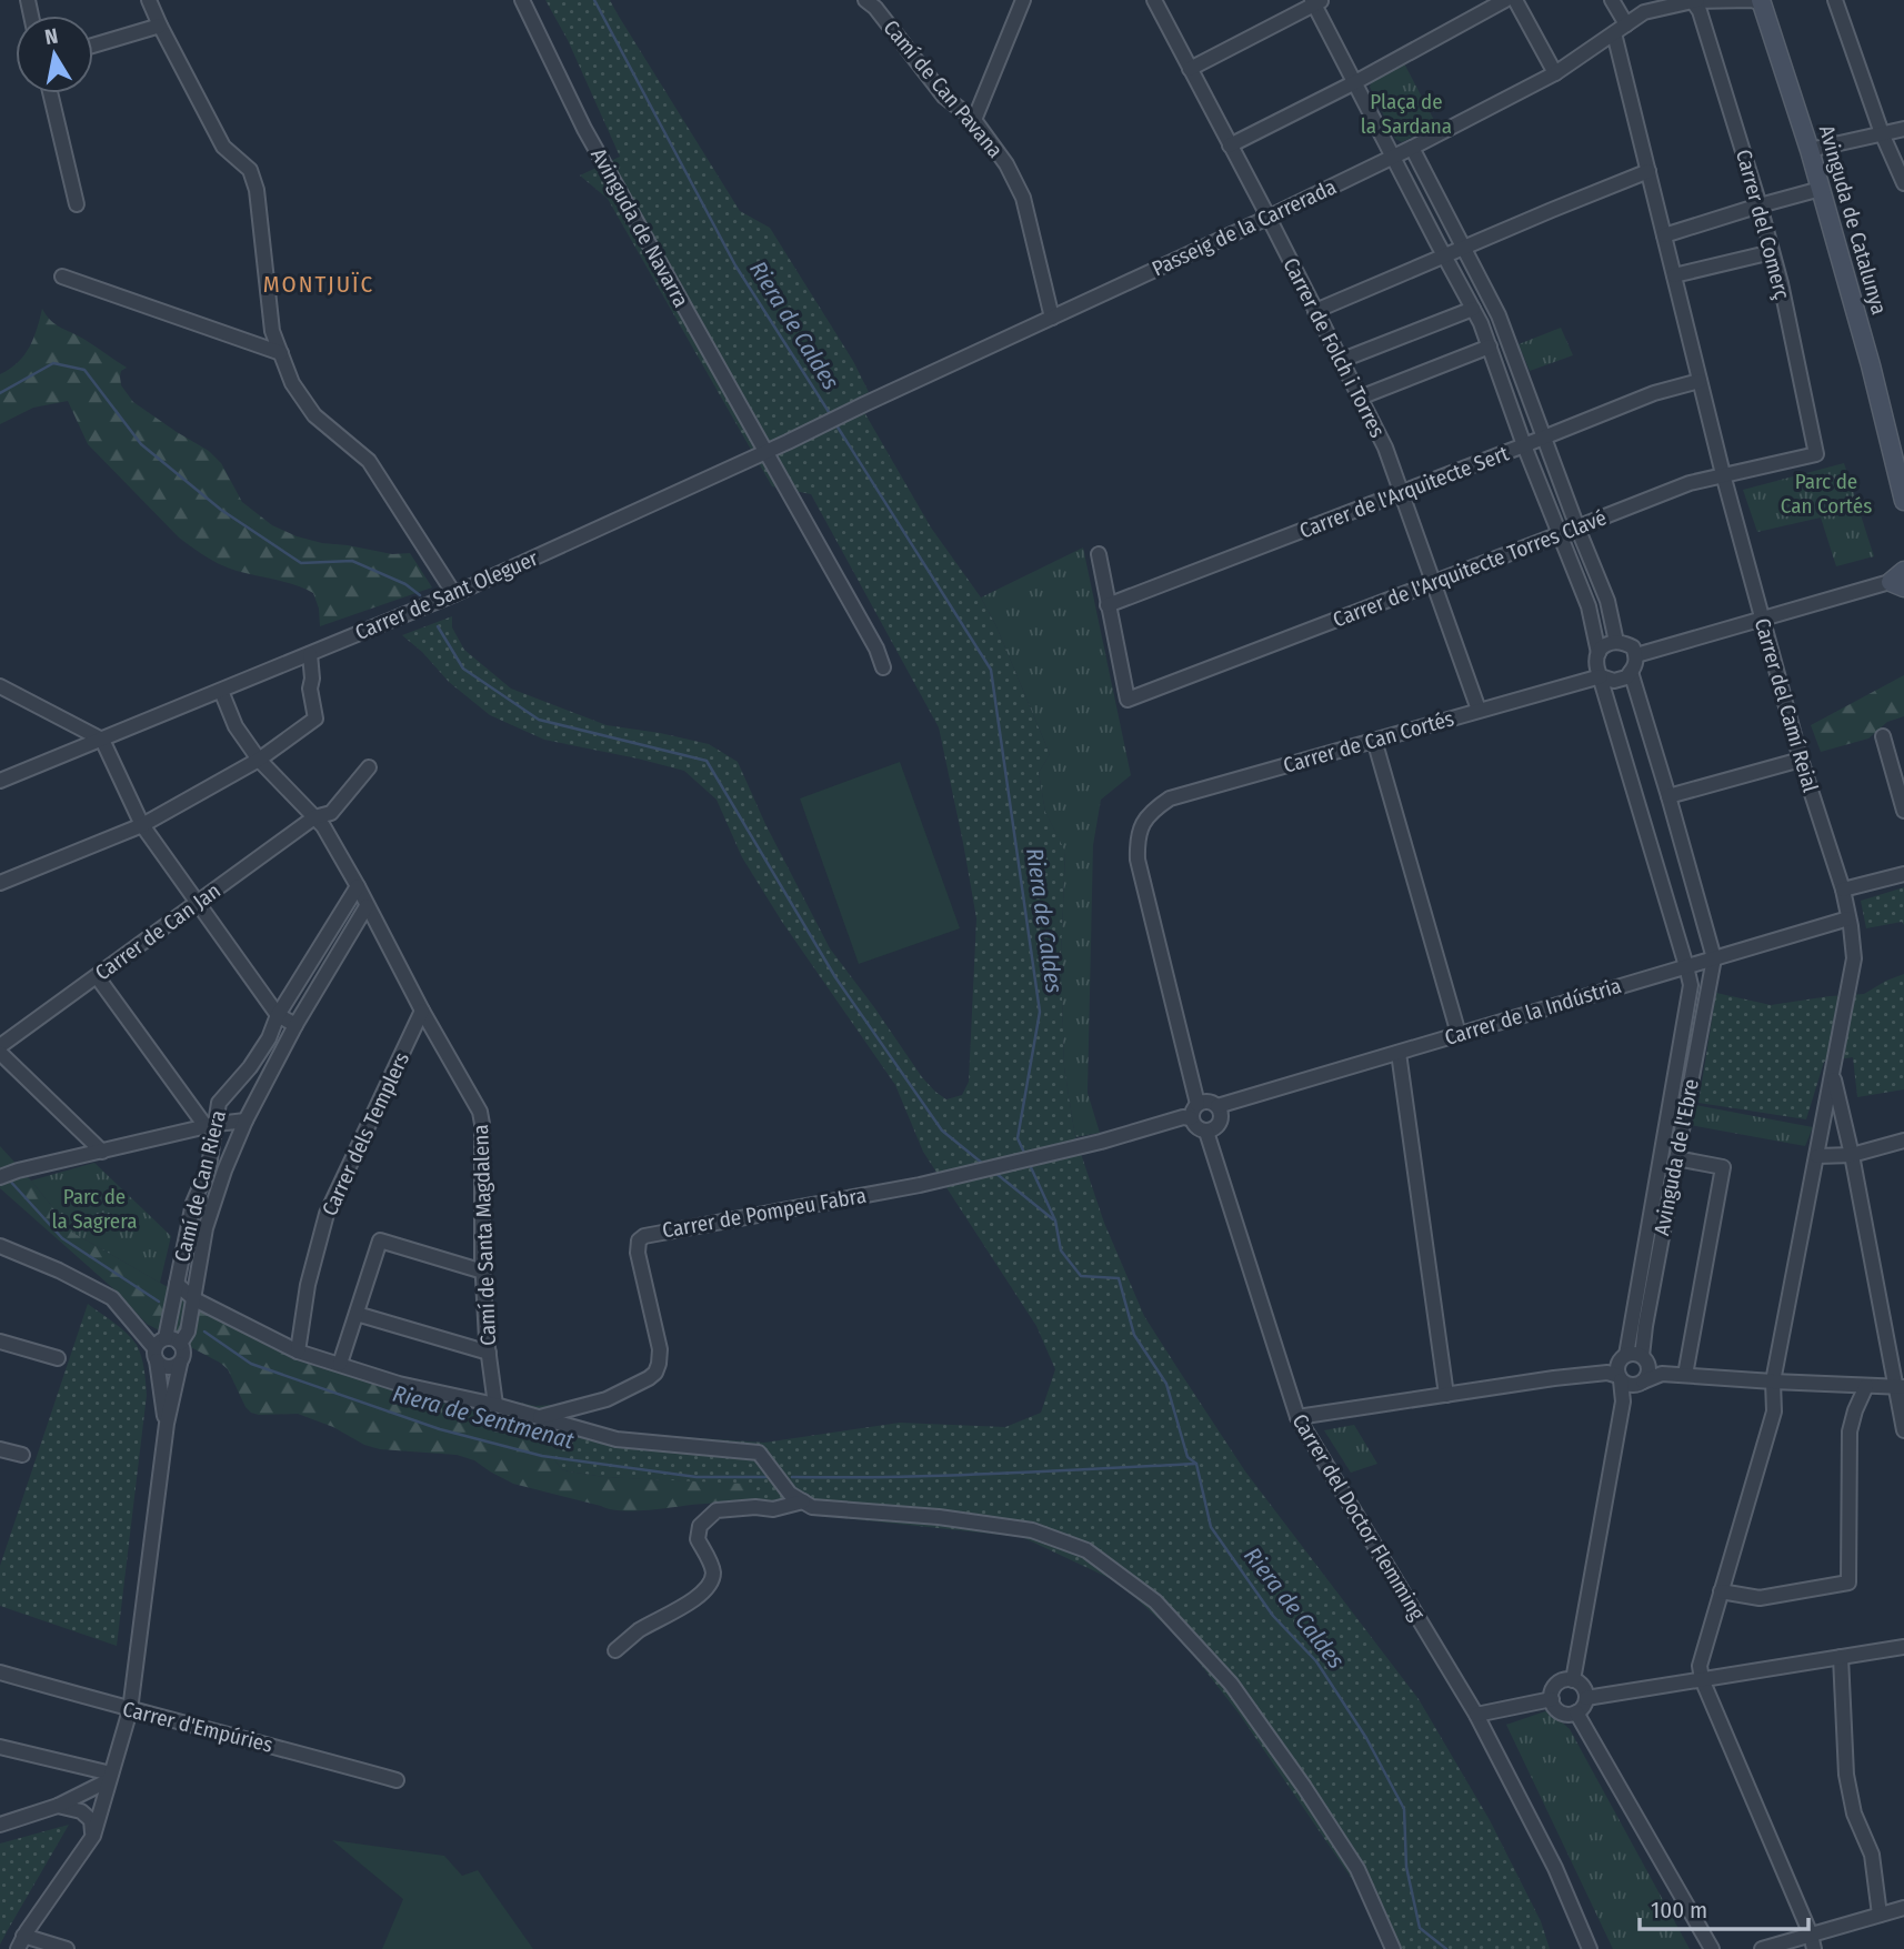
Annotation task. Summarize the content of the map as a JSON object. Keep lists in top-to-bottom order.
{
  "streets": {
    "street": [
      "Camí de Can Pavana",
      "Avinguda de Catalunya",
      "Carrer del Comerç",
      "Avinguda de Navarra",
      "Passeig de la Carrerada",
      "Carrer de Folch i Torres",
      "Carrer de l'Arquitecte Sert",
      "Carrer de l'Arquitecte Torres Clavé",
      "Carrer de Sant Oleguer",
      "Carrer del Camí Reial",
      "Carrer de Can Cortés",
      "Carrer de Can Jan",
      "Carrer de la Indústria",
      "Carrer dels Templers",
      "Avinguda de l'Ebre",
      "Camí de Can Riera",
      "Carrer de Pompeu Fabra",
      "Camí de Santa Magdalena",
      "Carrer del Doctor Flemming",
      "Carrer d'Empúries"
    ]
  },
  "crossings": [
    ["Camí de Can Pavana", "Passeig de la Carrerada"],
    ["Avinguda de Catalunya", "Passeig de la Carrerada"],
    ["Carrer del Comerç", "Passeig de la Carrerada"],
    ["Carrer del Comerç", "Carrer de l'Arquitecte Torres Clavé"],
    ["Avinguda de Navarra", "Carrer de Sant Oleguer"],
    ["Passeig de la Carrerada", "Carrer de Folch i Torres"],
    ["Passeig de la Carrerada", "Carrer de Sant Oleguer"],
    ["Passeig de la Carrerada", "Carrer del Camí Reial"],
    ["Carrer de Folch i Torres", "Carrer de l'Arquitecte Sert"],
    ["Carrer de Folch i Torres", "Carrer de l'Arquitecte Torres Clavé"],
    ["Carrer de Folch i Torres", "Carrer de Can Cortés"],
    ["Carrer de l'Arquitecte Sert", "Carrer de l'Arquitecte Torres Clavé"],
    ["Carrer de l'Arquitecte Sert", "Carrer del Camí Reial"],
    ["Carrer de l'Arquitecte Torres Clavé", "Carrer del Camí Reial"],
    ["Carrer de Sant Oleguer", "Camí de Santa Magdalena"],
    ["Carrer del Camí Reial", "Carrer de la Indústria"],
    ["Carrer de Can Cortés", "Carrer de la Indústria"],
    ["Carrer de Can Cortés", "Avinguda de l'Ebre"],
    ["Carrer de Can Cortés", "Carrer de Pompeu Fabra"],
    ["Carrer de Can Cortés", "Carrer del Doctor Flemming"],
    ["Carrer de Can Jan", "Camí de Santa Magdalena"],
    ["Carrer de la Indústria", "Avinguda de l'Ebre"],
    ["Carrer de la Indústria", "Carrer de Pompeu Fabra"],
    ["Carrer de la Indústria", "Carrer del Doctor Flemming"],
    ["Carrer dels Templers", "Camí de Santa Magdalena"],
    ["Camí de Can Riera", "Camí de Santa Magdalena"],
    ["Camí de Can Riera", "Carrer d'Empúries"],
    ["Carrer de Pompeu Fabra", "Carrer del Doctor Flemming"]
  ],
  "districts": ["MONTJUÏC"],
  "water": ["Riera de Caldes", "Riera de Sentmenat"],
  "parks": ["Plaça de la Sardana", "Parc de Can Cortés", "Parc de la Sagrera"],
  "scale_bar": "100 m",
  "north": "top"
}
